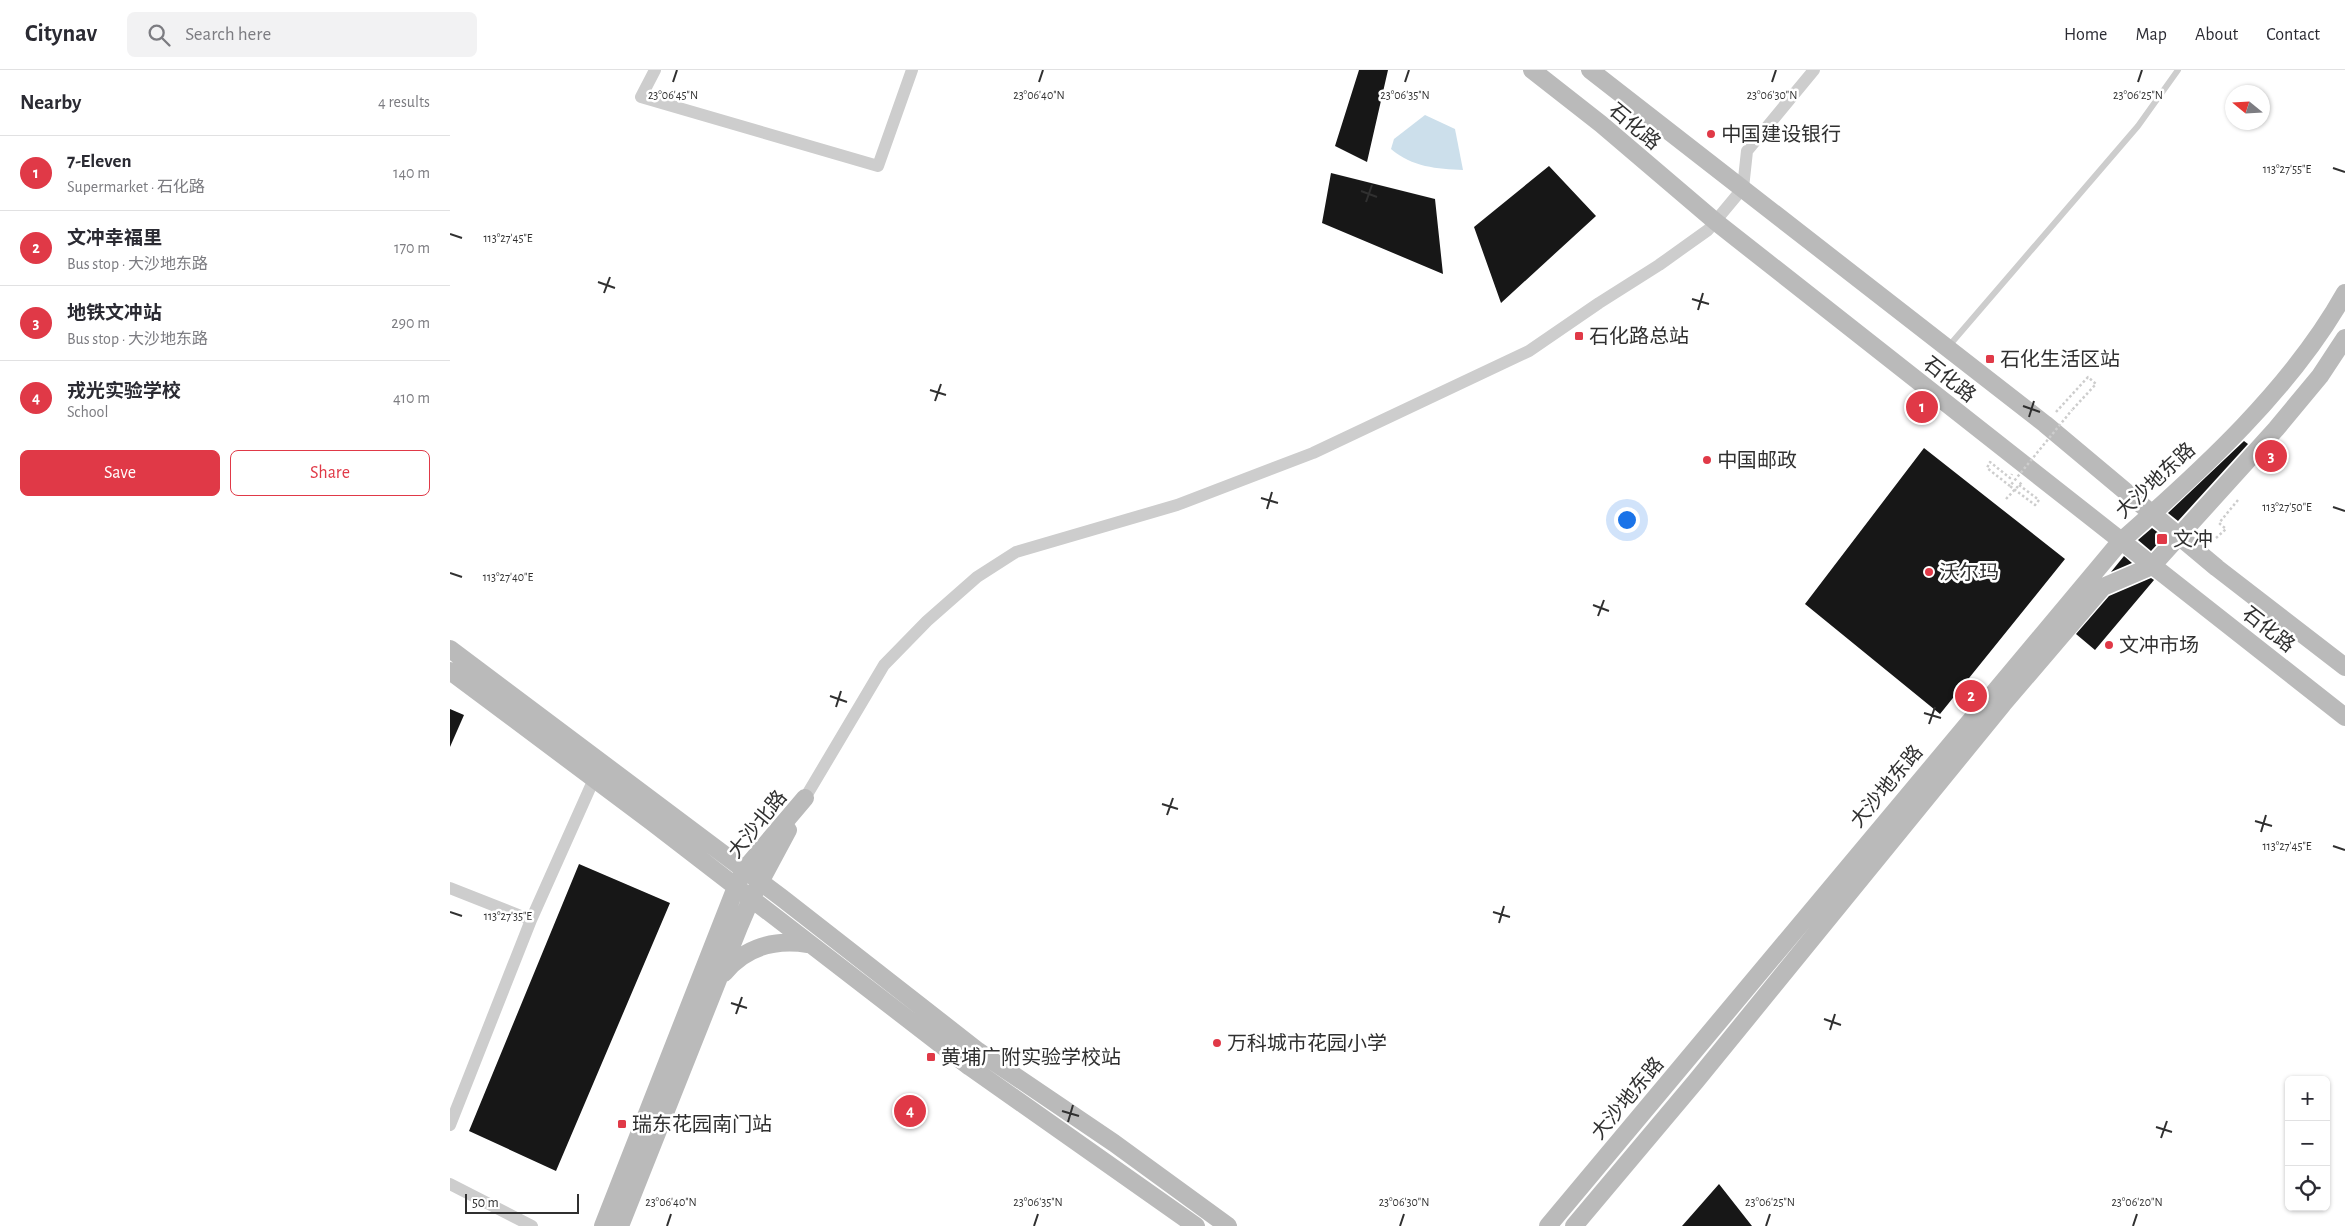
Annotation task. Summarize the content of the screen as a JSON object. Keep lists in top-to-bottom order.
{
  "streets": {
    "main road": ["石化路", "大沙地东路", "大沙北路"]
  },
  "crossings": [
    ["石化路", "大沙地东路"]
  ],
  "places": {
    "other": [
      "中国建设银行",
      "中国邮政",
      "沃尔玛",
      "文冲市场",
      "万科城市花园小学"
    ],
    "transit": [
      "石化路总站",
      "石化生活区站",
      "文冲",
      "黄埔广附实验学校站",
      "瑞东花园南门站"
    ]
  },
  "scale_bar": "50 m",
  "north": "left",
  "page": {
    "header": "Citynav",
    "search": "Search here",
    "nav": [
      "Home",
      "Map",
      "About",
      "Contact"
    ],
    "heading": ["Nearby", "4 results"],
    "list": [
      {
        "mark": "1",
        "name": "7-Eleven",
        "note": "Supermarket · 石化路",
        "value": "140 m"
      },
      {
        "mark": "2",
        "name": "文冲幸福里",
        "note": "Bus stop · 大沙地东路",
        "value": "170 m"
      },
      {
        "mark": "3",
        "name": "地铁文冲站",
        "note": "Bus stop · 大沙地东路",
        "value": "290 m"
      },
      {
        "mark": "4",
        "name": "戎光实验学校",
        "note": "School",
        "value": "410 m"
      }
    ],
    "pins": [
      "1",
      "3",
      "2",
      "4"
    ],
    "buttons": ["Save", "Share"],
    "map_buttons": ["+", "−"],
    "scale": "50 m"
  },
  "coordinates": [
    "23°06'45\"N",
    "23°06'40\"N",
    "23°06'35\"N",
    "23°06'30\"N",
    "23°06'25\"N",
    "113°27'55\"E",
    "113°27'45\"E",
    "113°27'50\"E",
    "113°27'40\"E",
    "113°27'35\"E",
    "23°06'20\"N"
  ]
}
